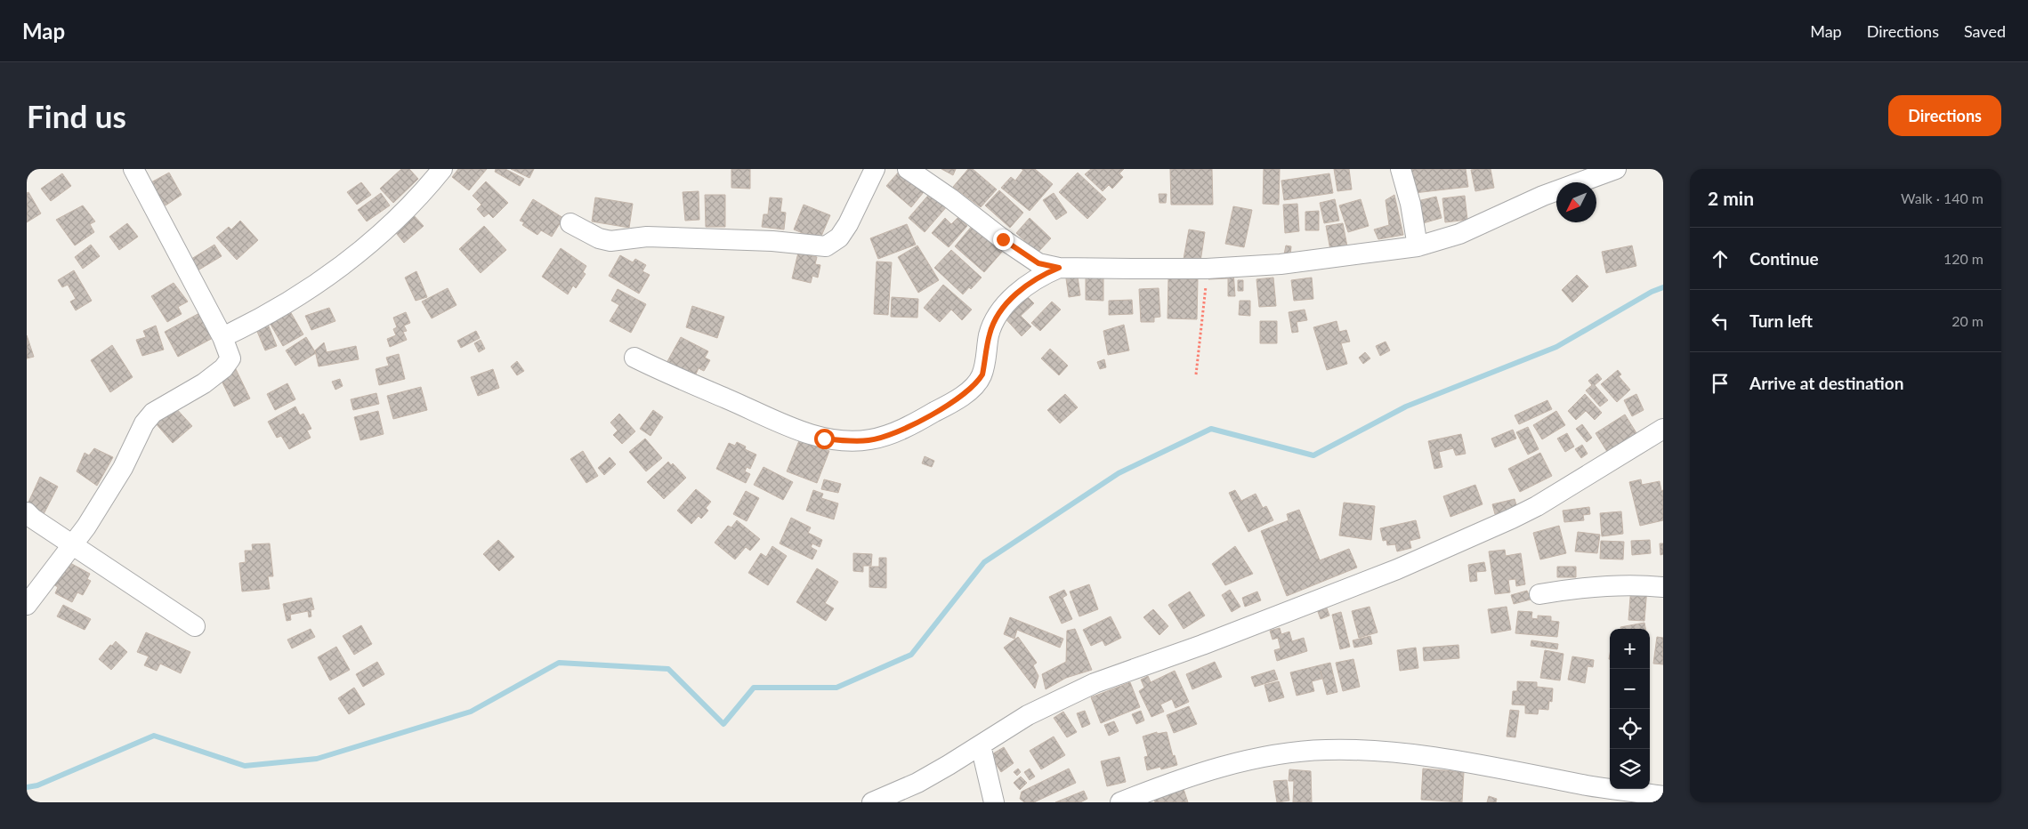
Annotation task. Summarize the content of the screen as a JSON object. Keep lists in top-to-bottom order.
{
  "north": "bottom left",
  "page": {
    "header": "Map",
    "nav": ["Map", "Directions", "Saved"],
    "buttons": "Directions",
    "title": "Find us",
    "heading": ["2 min", "Walk · 140 m"],
    "list": [
      ["Continue", "120 m"],
      ["Turn left", "20 m"],
      "Arrive at destination"
    ],
    "map_buttons": ["+", "−"]
  }
}
